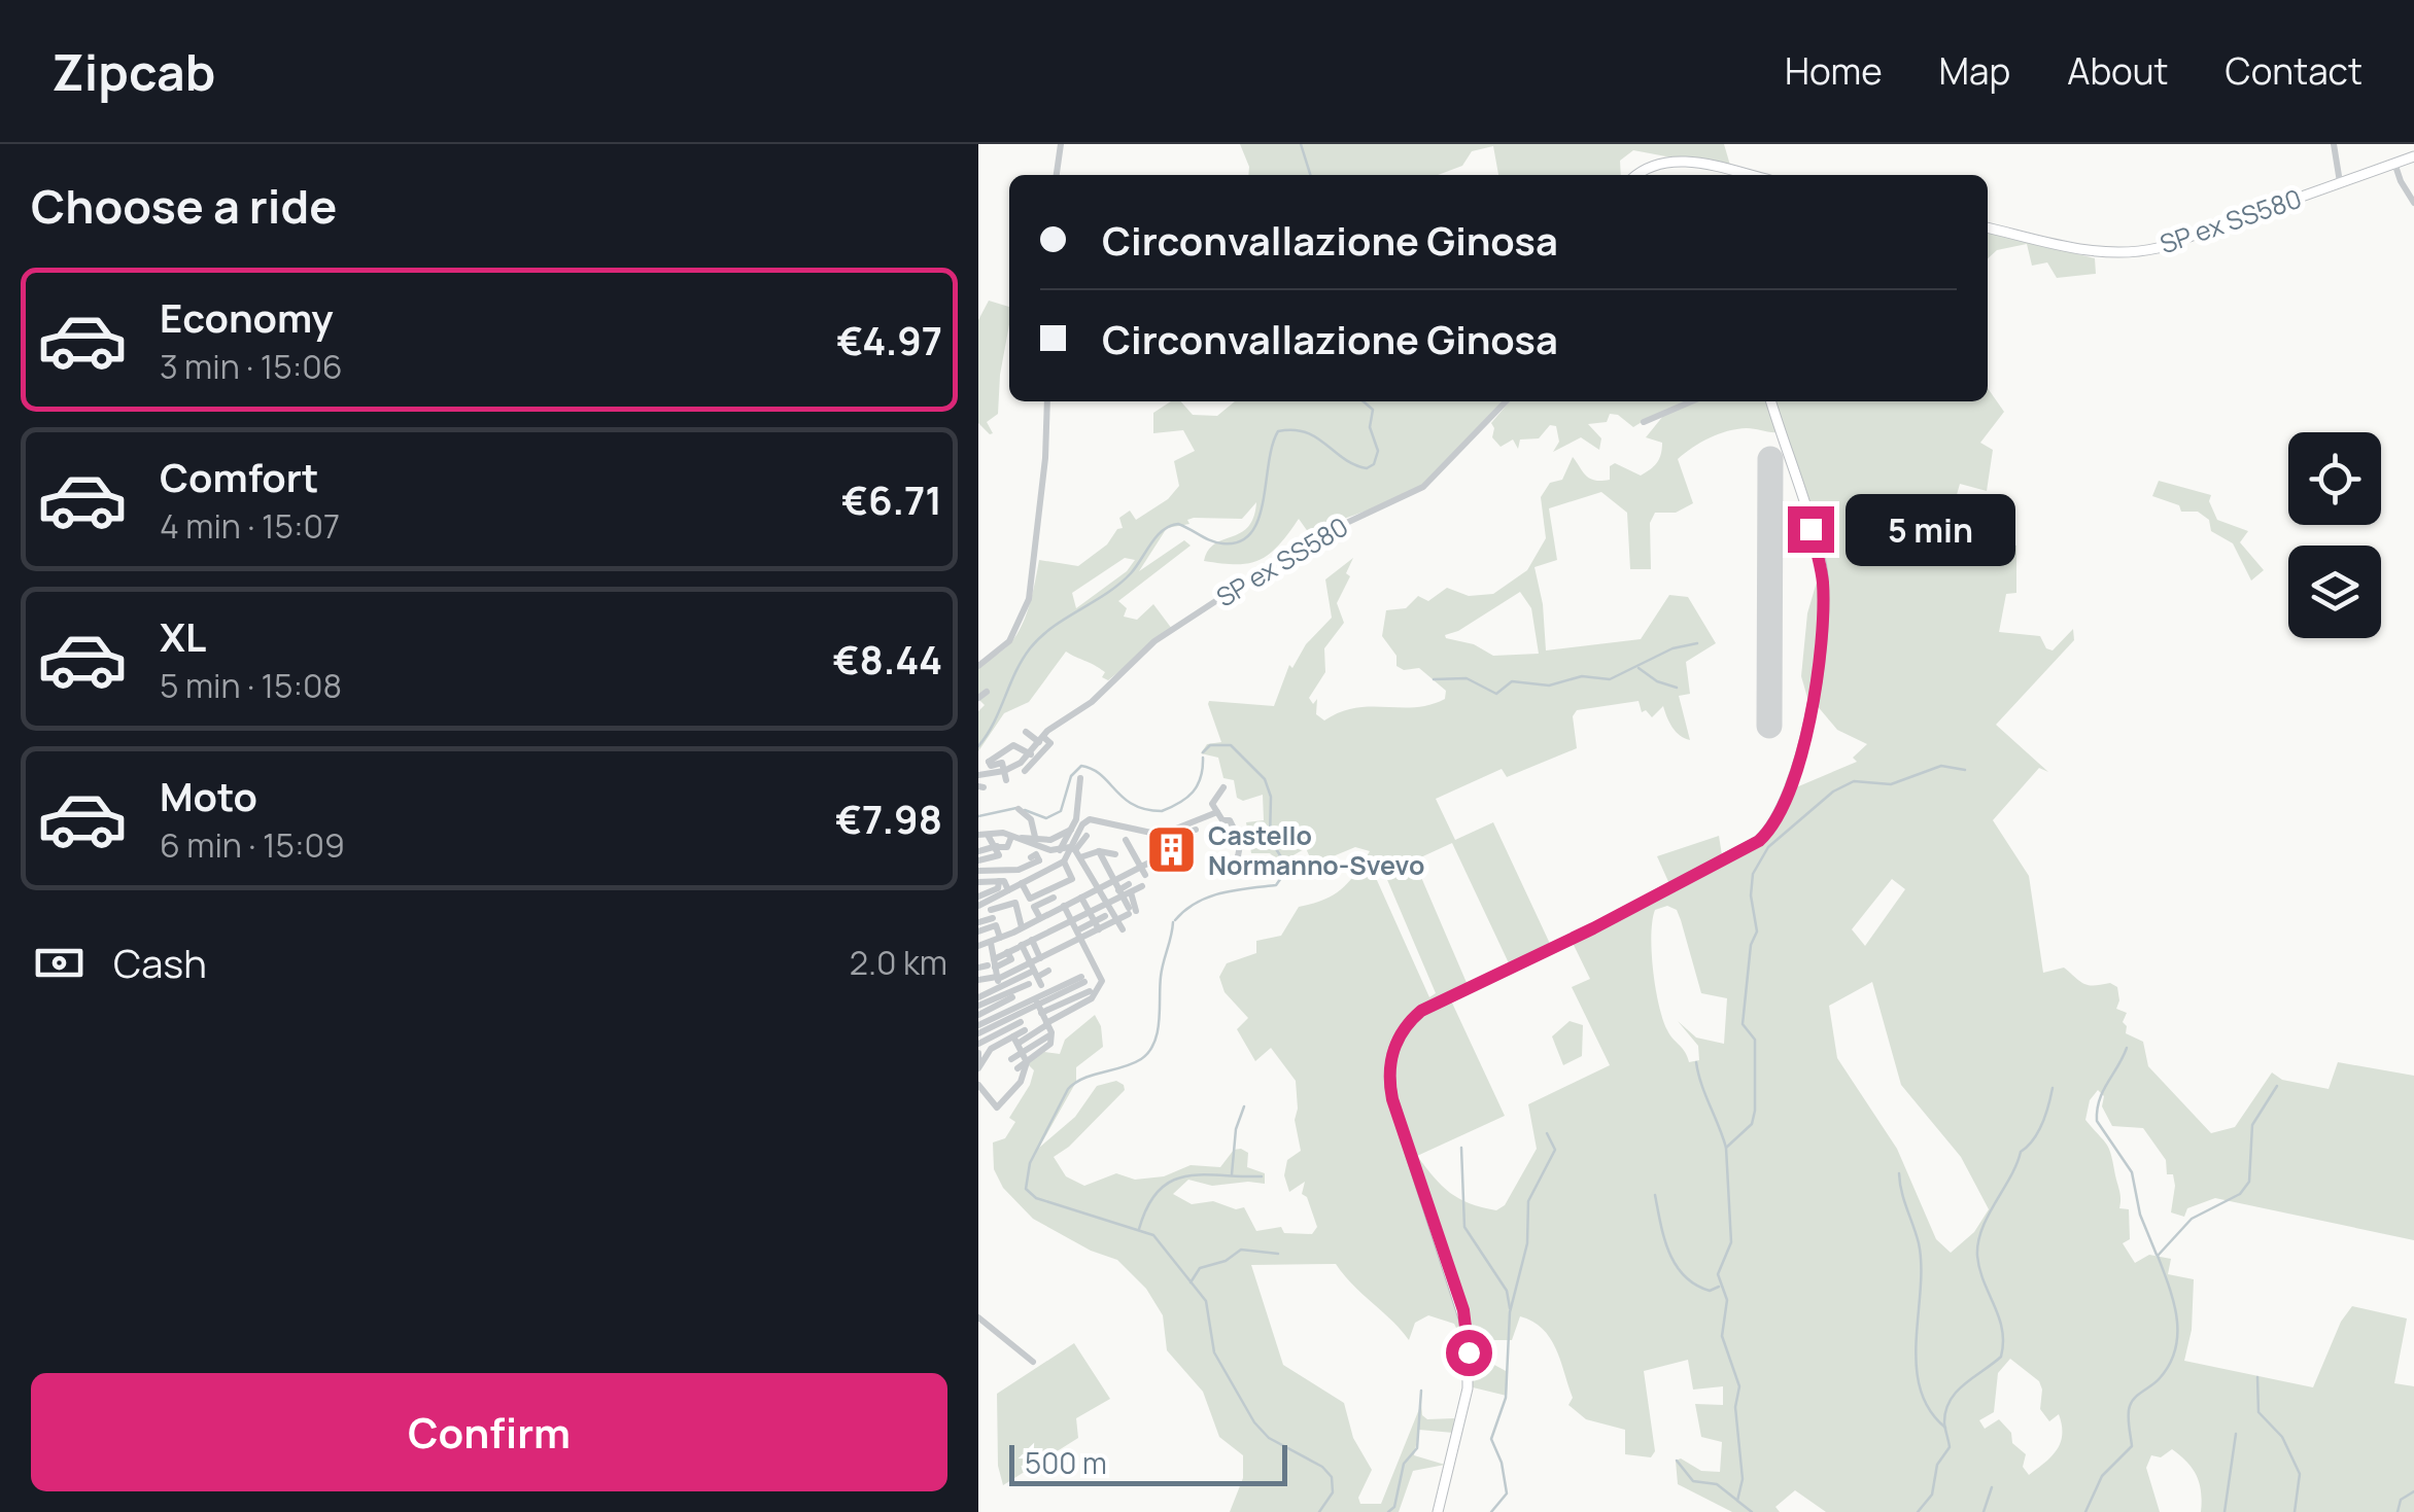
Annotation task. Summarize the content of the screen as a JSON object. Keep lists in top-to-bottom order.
{
  "streets": {
    "main road": ["SP ex SS580"]
  },
  "places": {
    "building": ["Castello Normanno-Svevo"]
  },
  "scale_bar": "500 m",
  "page": {
    "header": "Zipcab",
    "nav": [
      "Home",
      "Map",
      "About",
      "Contact"
    ],
    "heading": "Choose a ride",
    "banner": ["Circonvallazione Ginosa", "Circonvallazione Ginosa"],
    "list": [
      {
        "name": "Economy",
        "note": "3 min · 15:06",
        "value": "€4.97"
      },
      {
        "name": "Comfort",
        "note": "4 min · 15:07",
        "value": "€6.71"
      },
      {
        "name": "XL",
        "note": "5 min · 15:08",
        "value": "€8.44"
      },
      {
        "name": "Moto",
        "note": "6 min · 15:09",
        "value": "€7.98"
      }
    ],
    "bubble": "5 min",
    "pay": ["Cash", "2.0 km"],
    "buttons": "Confirm",
    "scale": "500 m"
  }
}
